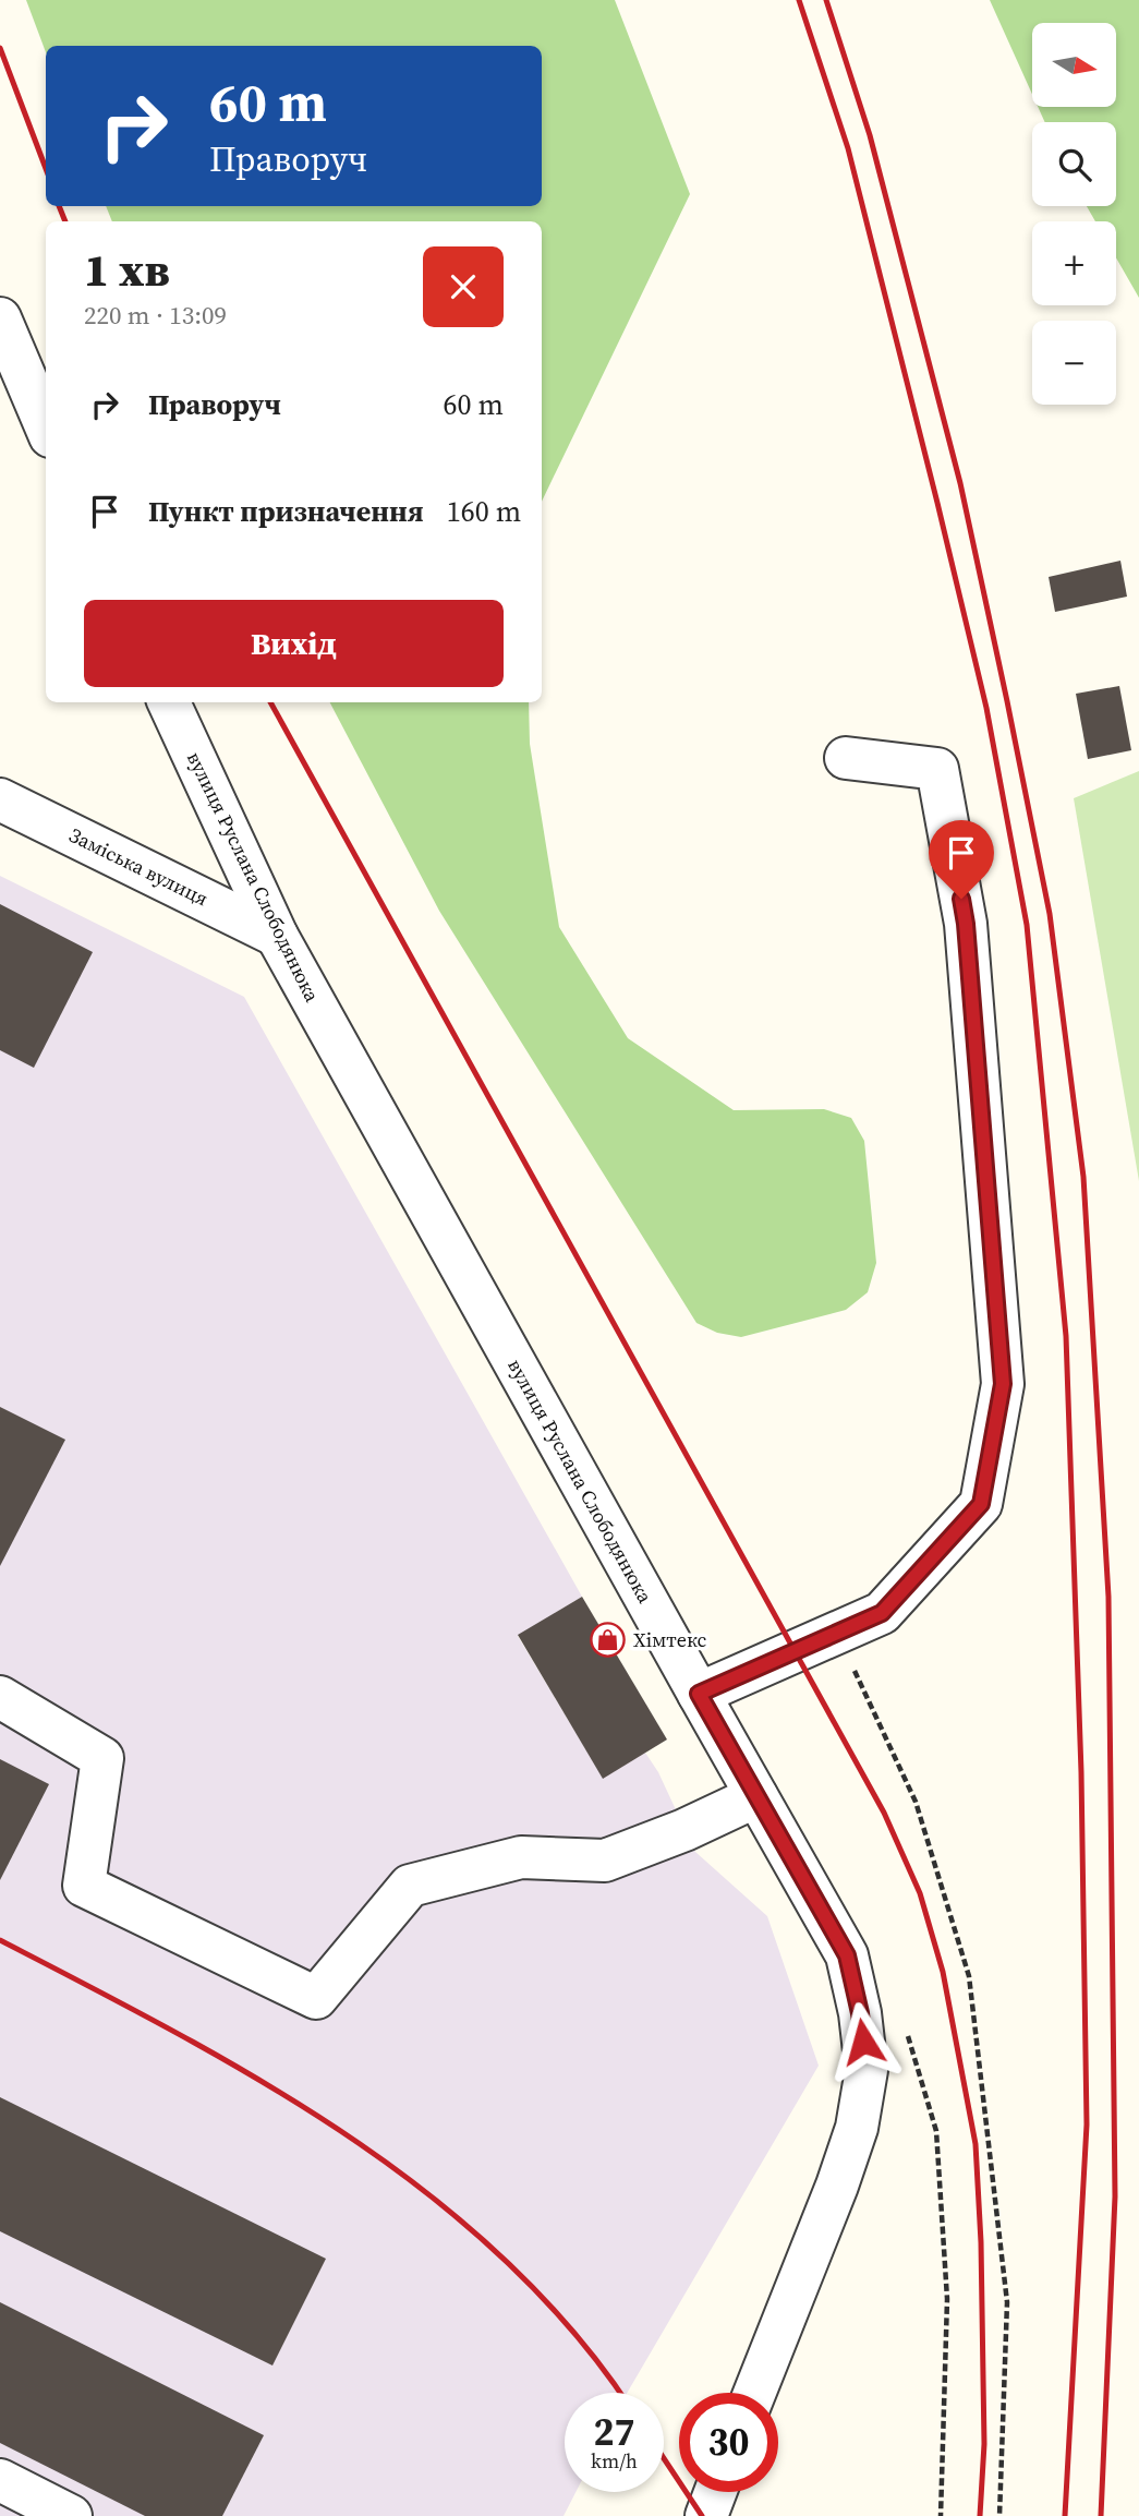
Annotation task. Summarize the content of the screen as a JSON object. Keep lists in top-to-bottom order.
{
  "streets": {
    "street": ["Заміська вулиця", "вулиця Руслана Слободянюка"]
  },
  "crossings": [
    ["Заміська вулиця", "вулиця Руслана Слободянюка"]
  ],
  "places": {
    "shop": ["Хімтекс"]
  },
  "north": "right",
  "page": {
    "map_buttons": ["+", "−"],
    "turn": ["60 m", "Праворуч"],
    "heading": ["1 хв", "220 m · 13:09"],
    "list": [
      {
        "name": "Праворуч",
        "value": "60 m"
      },
      {
        "name": "Пункт призначення",
        "value": "160 m"
      }
    ],
    "buttons": "Вихід",
    "speed": "27 km/h",
    "limit": "30"
  }
}
